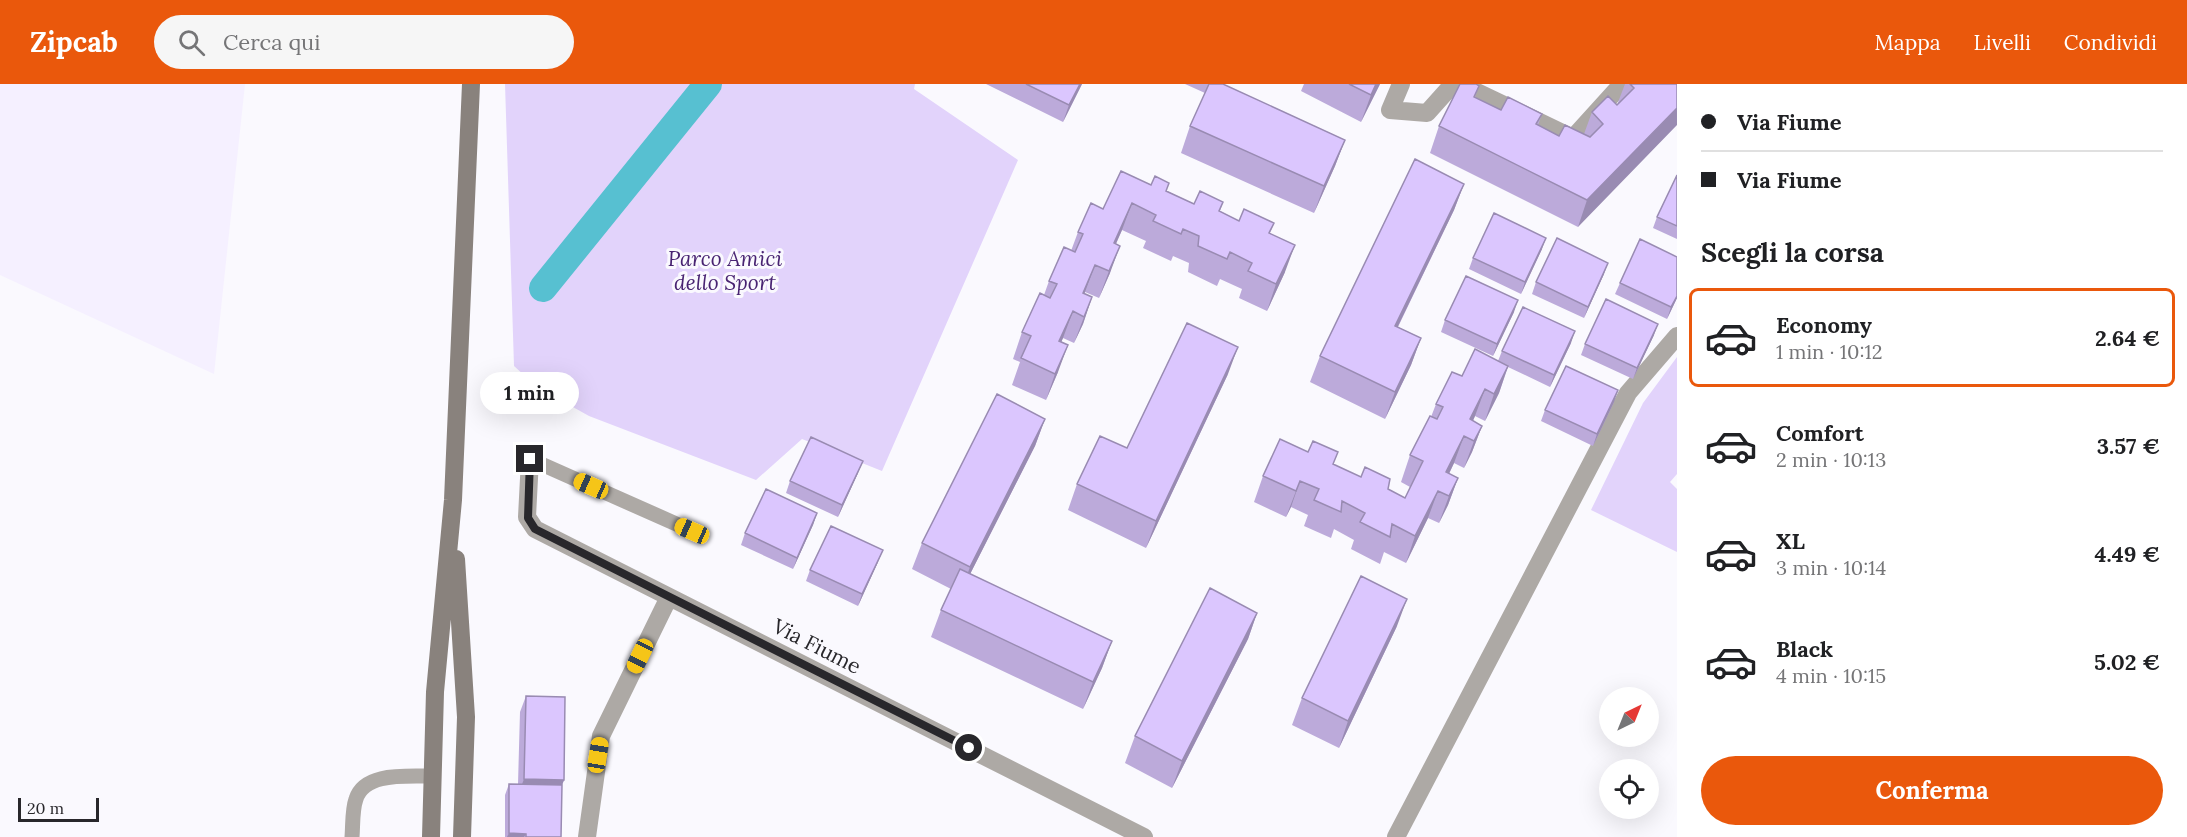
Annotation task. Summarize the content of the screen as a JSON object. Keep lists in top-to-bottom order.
{
  "streets": {
    "street": ["Via Fiume"]
  },
  "parks": ["Parco Amici dello Sport"],
  "scale_bar": "20 m",
  "north": "top right",
  "page": {
    "header": "Zipcab",
    "search": "Cerca qui",
    "nav": ["Mappa", "Livelli", "Condividi"],
    "banner": ["Via Fiume", "Via Fiume"],
    "heading": "Scegli la corsa",
    "list": [
      {
        "name": "Economy",
        "note": "1 min · 10:12",
        "value": "2.64 €"
      },
      {
        "name": "Comfort",
        "note": "2 min · 10:13",
        "value": "3.57 €"
      },
      {
        "name": "XL",
        "note": "3 min · 10:14",
        "value": "4.49 €"
      },
      {
        "name": "Black",
        "note": "4 min · 10:15",
        "value": "5.02 €"
      }
    ],
    "bubble": "1 min",
    "buttons": "Conferma",
    "scale": "20 m"
  }
}
